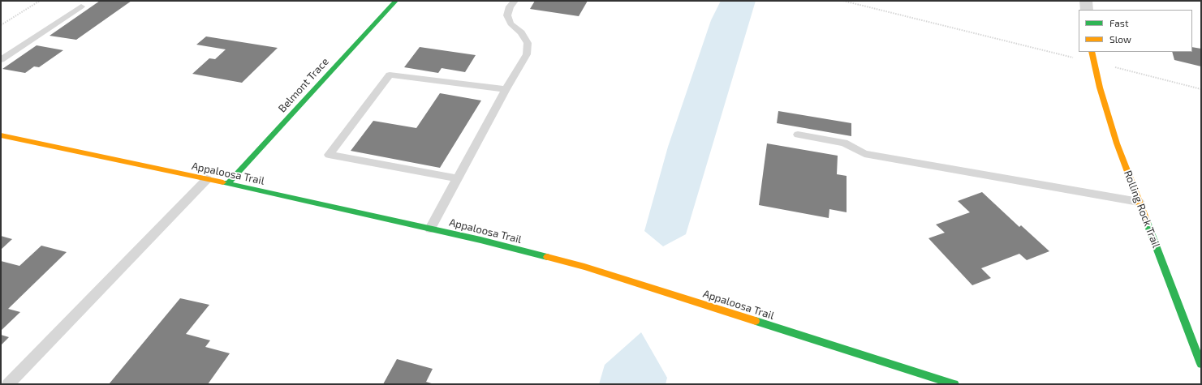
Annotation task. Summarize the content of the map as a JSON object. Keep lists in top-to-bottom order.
{
  "streets": {
    "street": ["Belmont Trace", "Appaloosa Trail", "Rolling Rock Trail"]
  },
  "crossings": [
    ["Belmont Trace", "Appaloosa Trail"]
  ],
  "legend": ["Fast", "Slow"]
}
